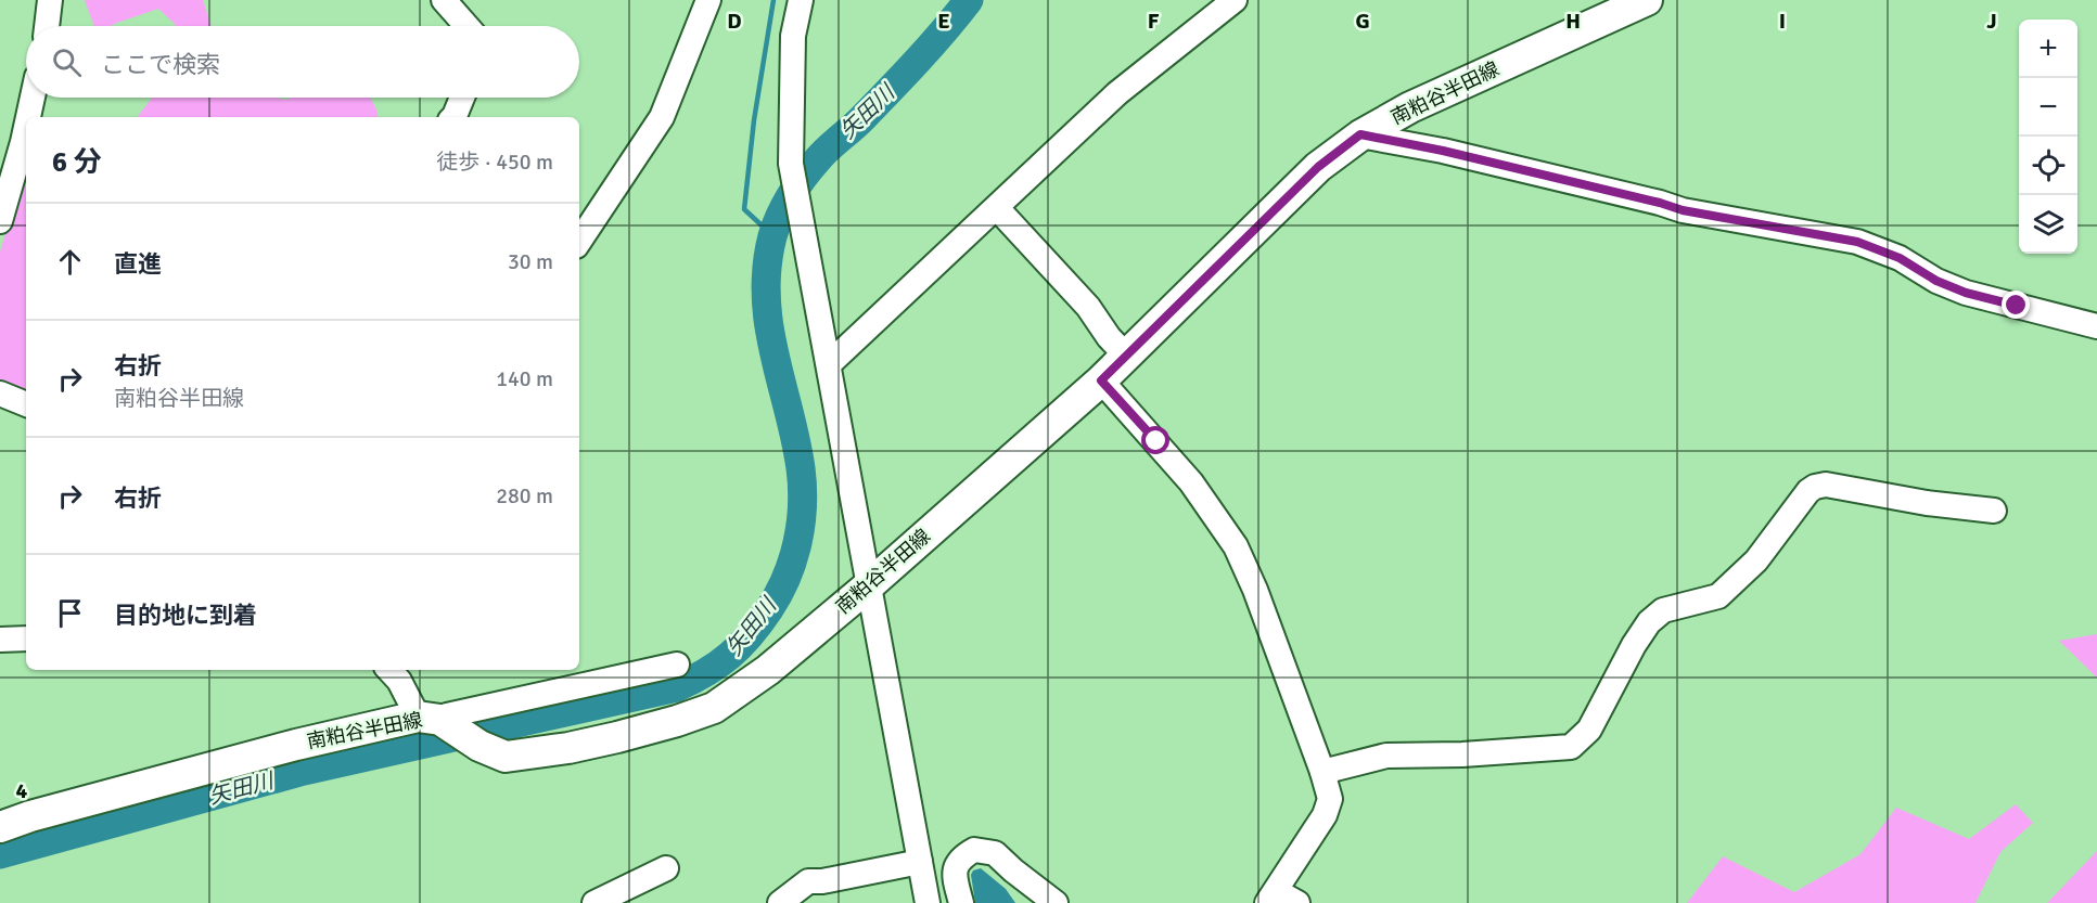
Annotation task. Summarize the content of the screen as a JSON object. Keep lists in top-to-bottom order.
{
  "streets": {
    "main road": ["南粕谷半田線"]
  },
  "water": ["矢田川"],
  "page": {
    "map_buttons": ["+", "−"],
    "search": "ここで検索",
    "heading": ["6 分", "徒歩 · 450 m"],
    "list": [
      ["直進", "30 m"],
      ["右折", "南粕谷半田線", "140 m"],
      ["右折", "280 m"],
      "目的地に到着"
    ]
  },
  "grid": {
    "columns": [
      "D",
      "E",
      "F",
      "G",
      "H",
      "I",
      "J"
    ],
    "rows": ["4"]
  }
}
